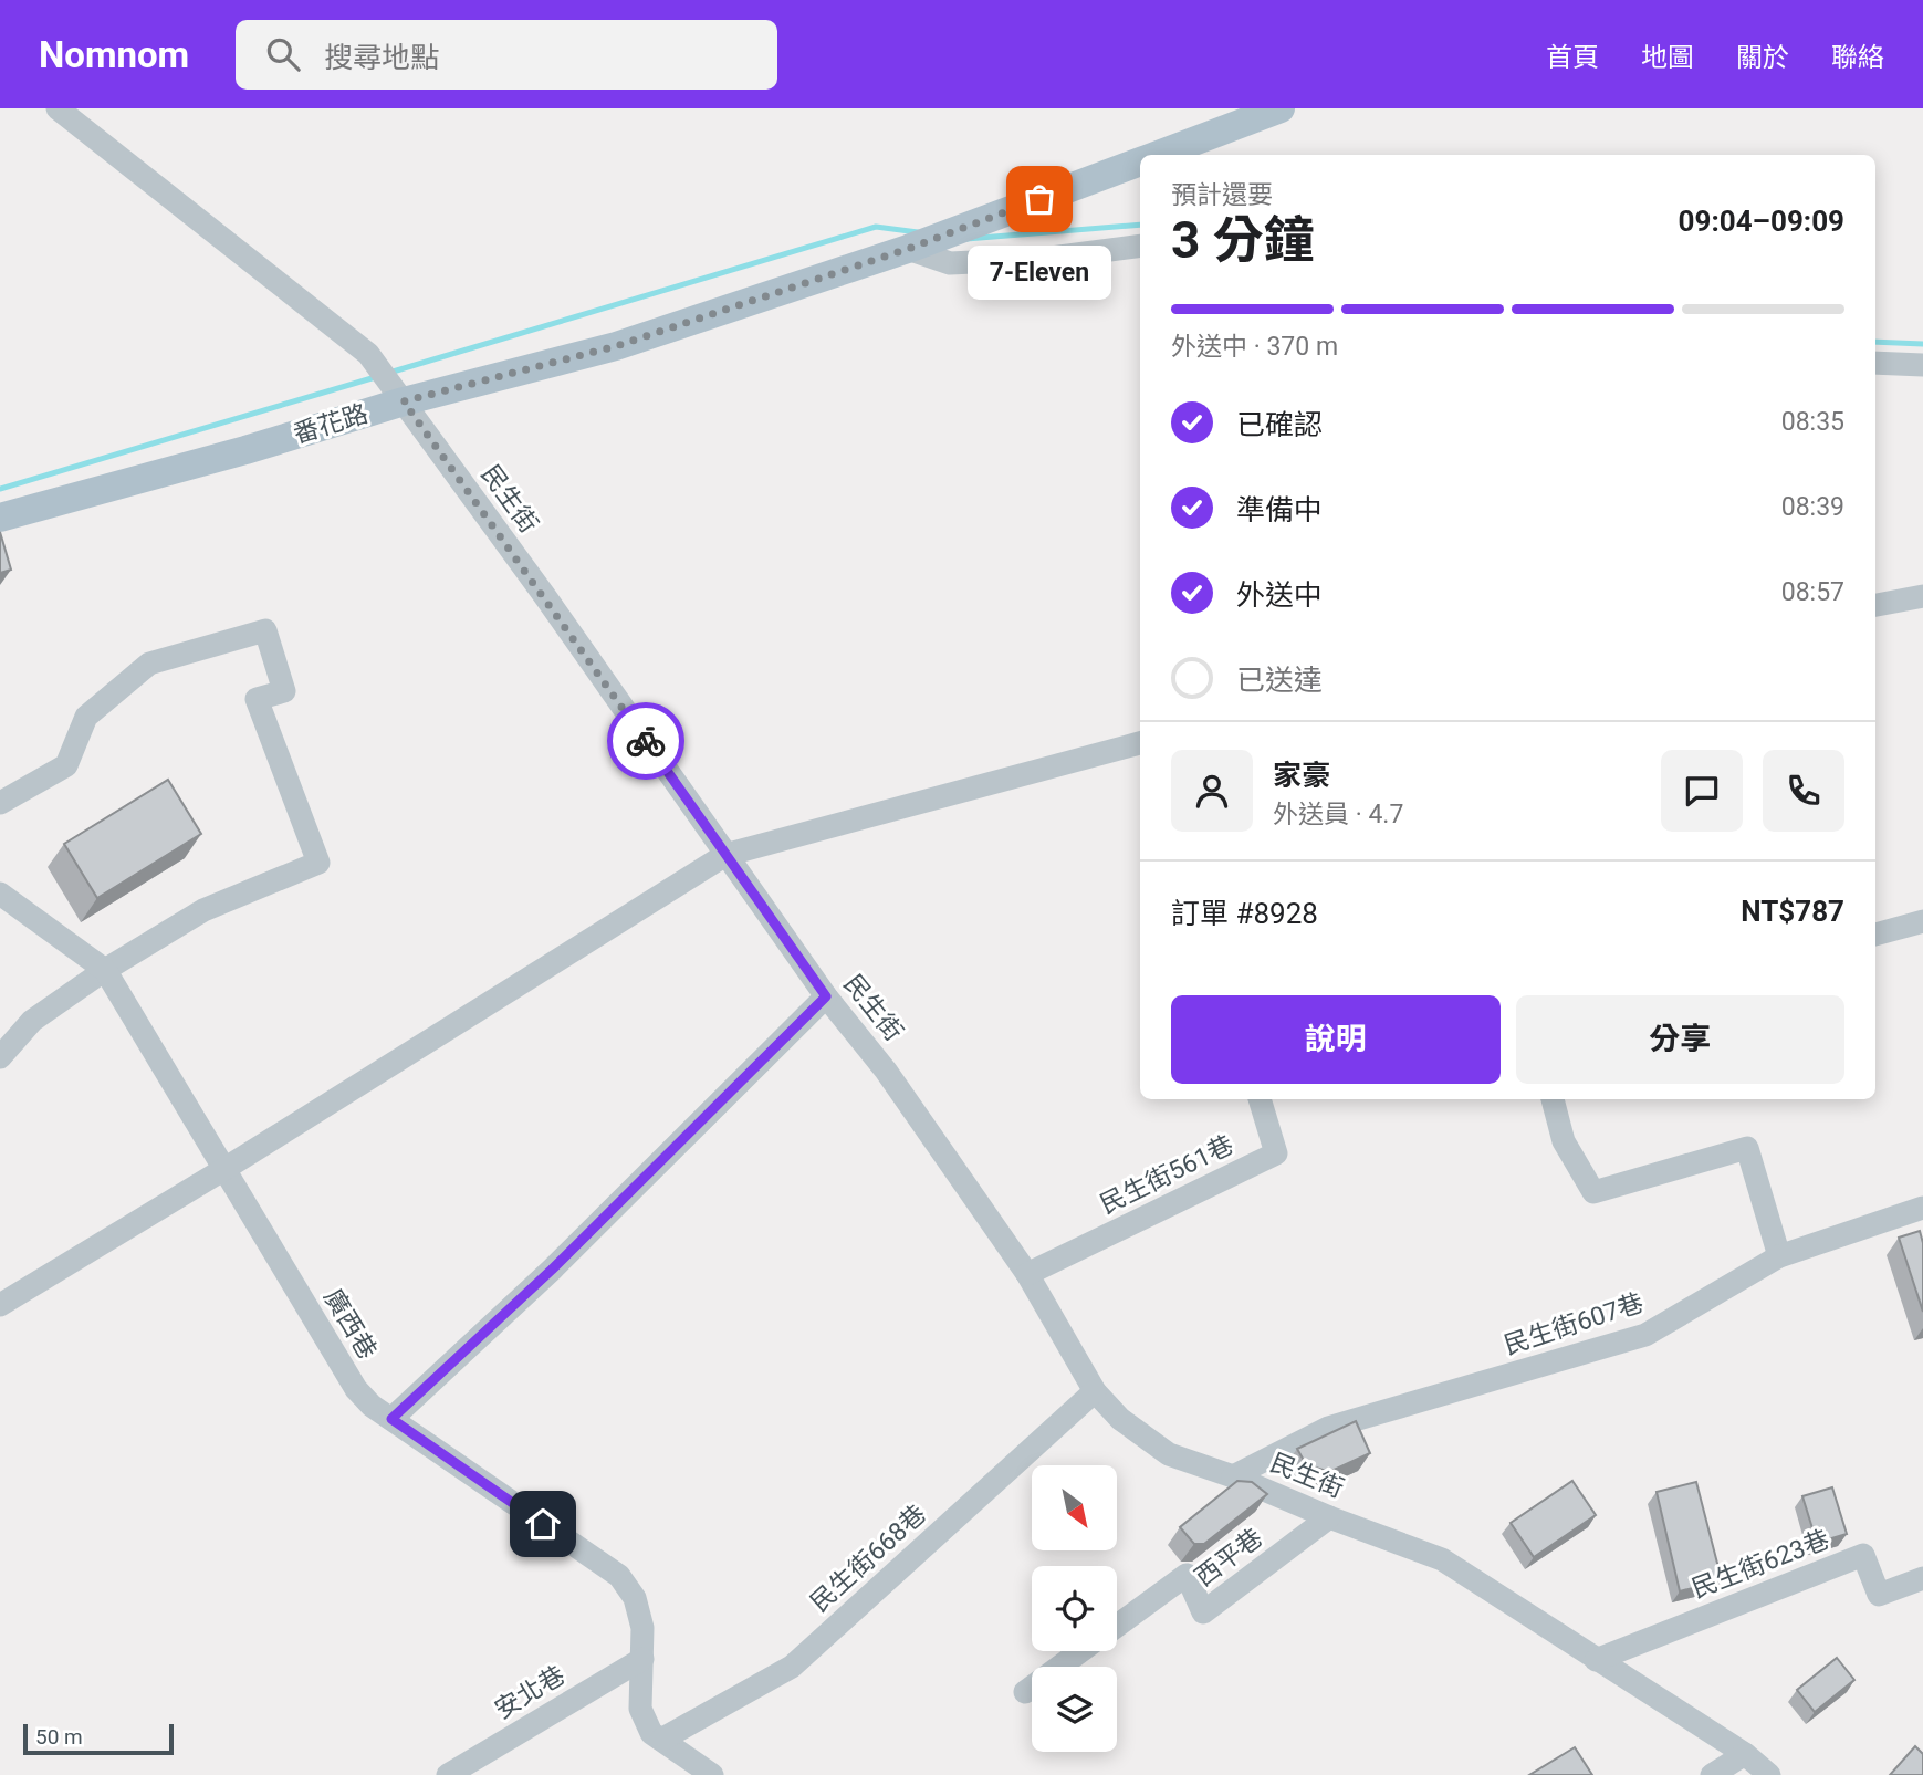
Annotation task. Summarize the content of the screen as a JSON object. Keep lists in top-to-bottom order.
{
  "streets": {
    "main road": ["番花路"],
    "street": [
      "民生街",
      "民生街561巷",
      "廣西巷",
      "民生街607巷",
      "西平巷",
      "民生街668巷",
      "民生街623巷",
      "安北巷"
    ]
  },
  "crossings": [
    ["番花路", "民生街"],
    ["民生街", "民生街561巷"],
    ["民生街", "民生街607巷"],
    ["民生街", "西平巷"],
    ["民生街", "民生街668巷"],
    ["民生街", "民生街623巷"],
    ["廣西巷", "民生街668巷"],
    ["廣西巷", "安北巷"]
  ],
  "places": ["7-Eleven"],
  "scale_bar": "50 m",
  "north": "bottom right",
  "page": {
    "header": "Nomnom",
    "search": "搜尋地點",
    "nav": [
      "首頁",
      "地圖",
      "關於",
      "聯絡"
    ],
    "heading": ["3 分鐘", "預計還要", "09:04–09:09"],
    "panel": [
      "家豪",
      "外送員 · 4.7",
      "訂單 #8928",
      "NT$787"
    ],
    "bubble": "7-Eleven",
    "bar": "外送中 · 370 m",
    "list": [
      ["已確認", "08:35"],
      ["準備中", "08:39"],
      ["外送中", "08:57"],
      "已送達"
    ],
    "buttons": ["說明", "分享"],
    "scale": "50 m"
  }
}
